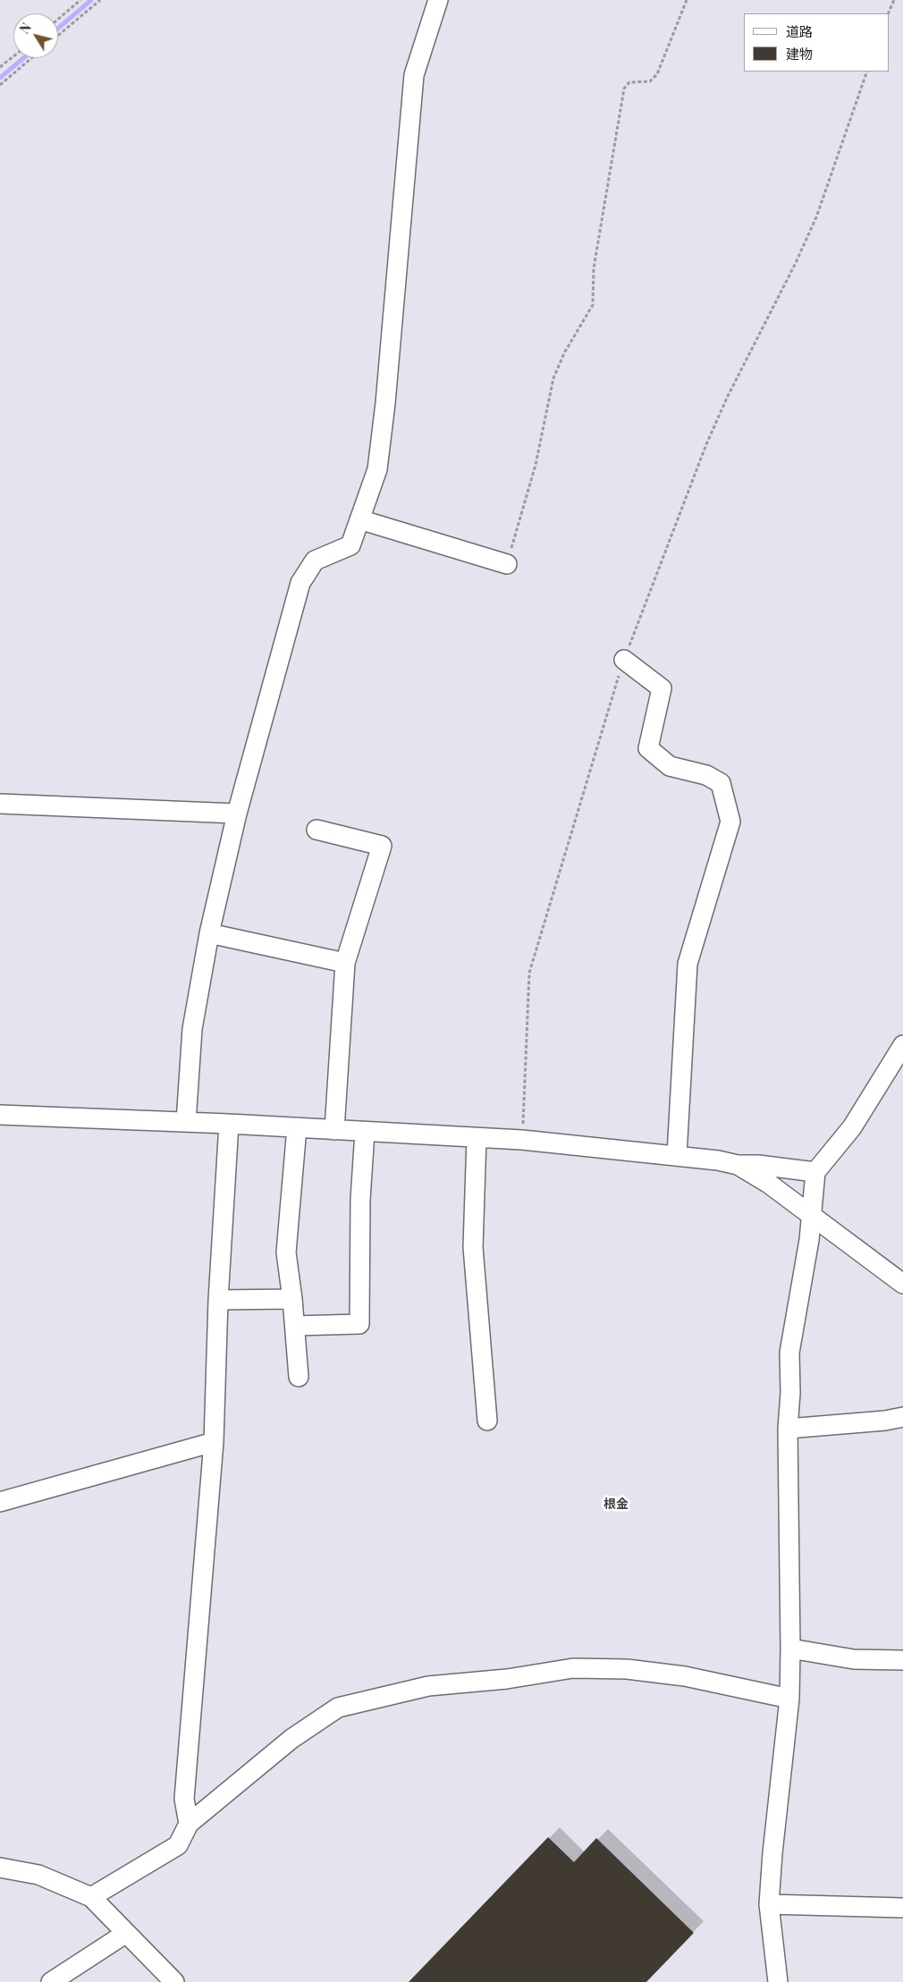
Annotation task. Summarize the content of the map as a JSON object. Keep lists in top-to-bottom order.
{
  "districts": ["根金"],
  "legend": ["道路", "建物"],
  "north": "top left"
}
